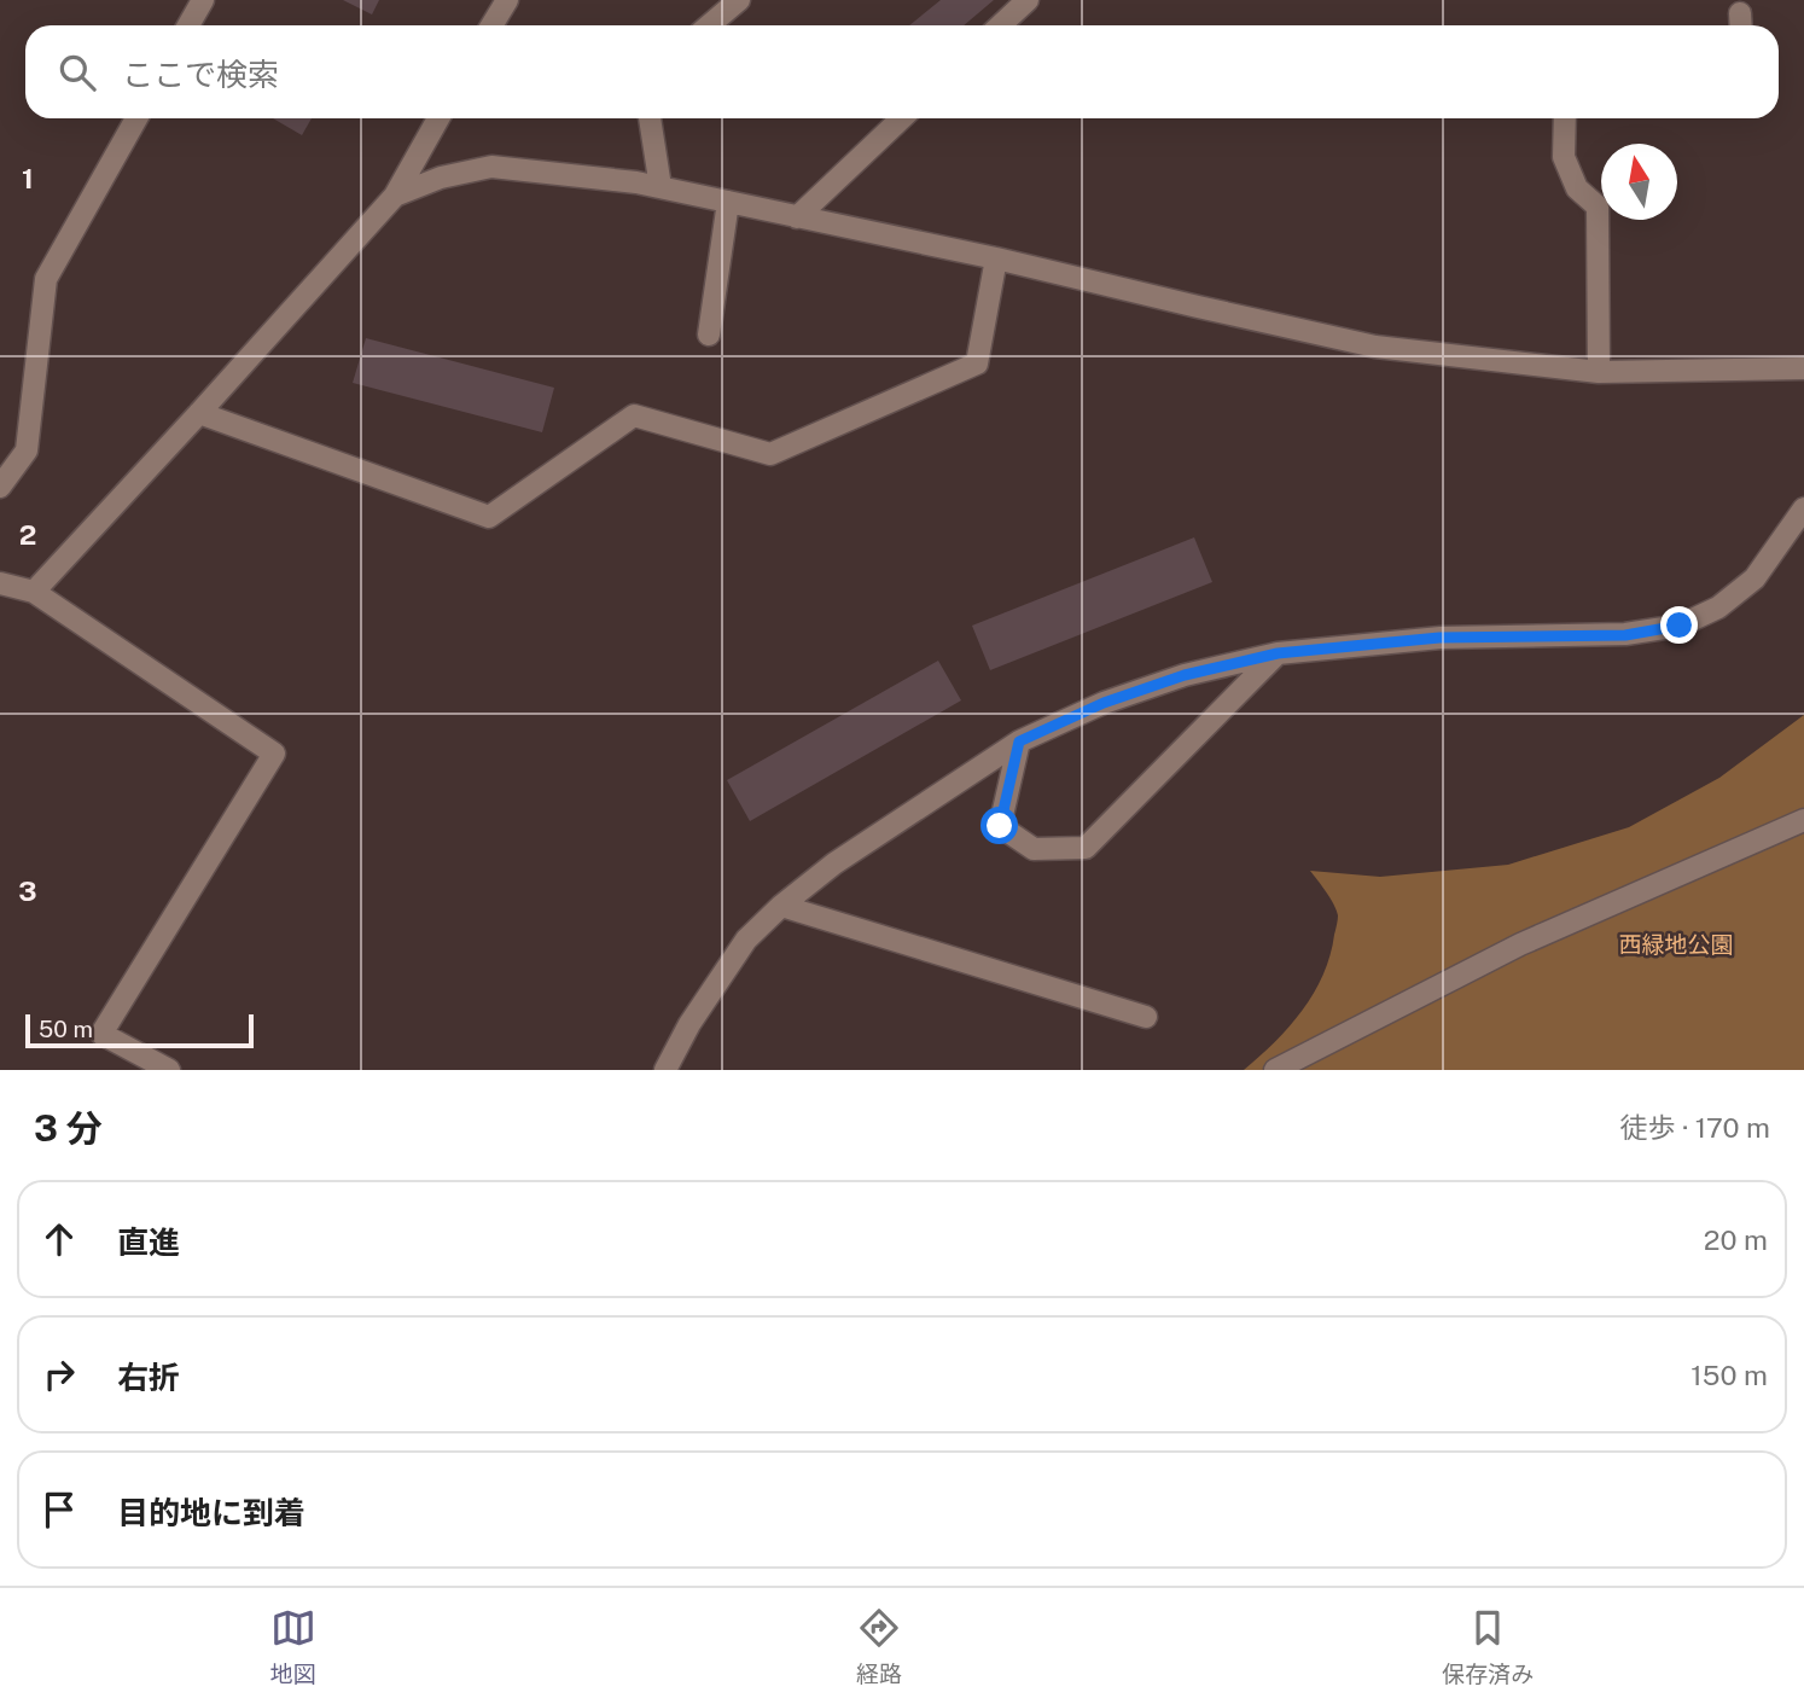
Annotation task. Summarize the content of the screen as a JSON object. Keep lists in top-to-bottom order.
{
  "parks": ["西緑地公園"],
  "scale_bar": "50 m",
  "north": "top",
  "page": {
    "search": "ここで検索",
    "scale": "50 m",
    "heading": ["3 分", "徒歩 · 170 m"],
    "list": [
      ["直進", "20 m"],
      ["右折", "150 m"],
      "目的地に到着"
    ],
    "nav": ["地図", "経路", "保存済み"]
  },
  "grid": {
    "rows": ["1", "2", "3"]
  }
}
